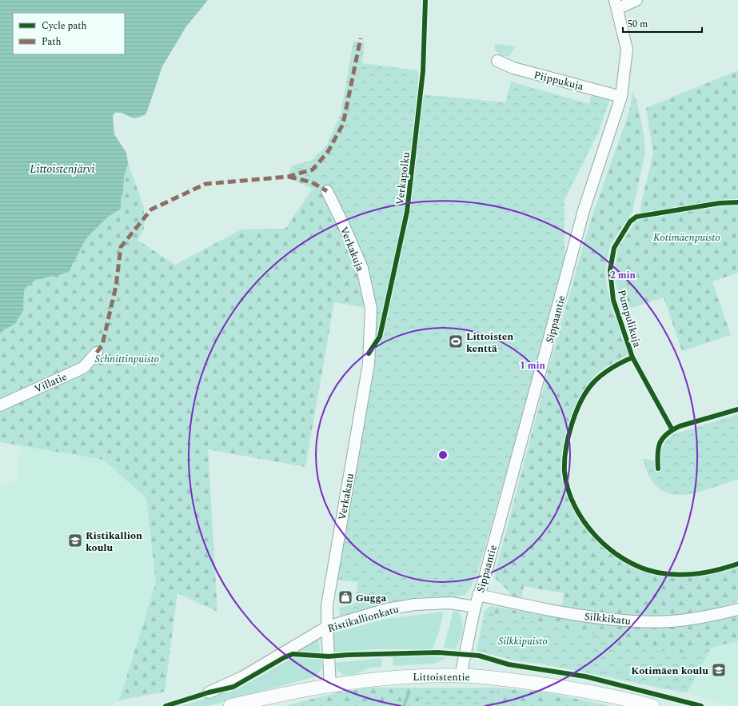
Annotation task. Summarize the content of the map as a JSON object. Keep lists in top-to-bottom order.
{
  "streets": {
    "street": [
      "Piippukuja",
      "Verkakuja",
      "Sippaantie",
      "Villatie",
      "Verkakatu",
      "Ristikallionkatu",
      "Silkkikatu",
      "Littoistentie"
    ],
    "cycle path": ["Verkapolku", "Pumpulikuja"]
  },
  "crossings": [
    ["Piippukuja", "Sippaantie"],
    ["Verkakuja", "Verkakatu"],
    ["Sippaantie", "Ristikallionkatu"],
    ["Sippaantie", "Silkkikatu"],
    ["Sippaantie", "Littoistentie"],
    ["Verkakatu", "Ristikallionkatu"],
    ["Verkakatu", "Littoistentie"]
  ],
  "water": ["Littoistenjärvi"],
  "parks": ["Kotimäenpuisto", "Schnittinpuisto", "Silkkipuisto"],
  "places": {
    "sports": ["Littoisten kenttä"],
    "school or university": ["Ristikallion koulu", "Kotimäen koulu"],
    "shop": ["Gugga"]
  },
  "legend": ["Cycle path", "Path"],
  "scale_bar": "50 m",
  "rings": ["2 min", "1 min"]
}
